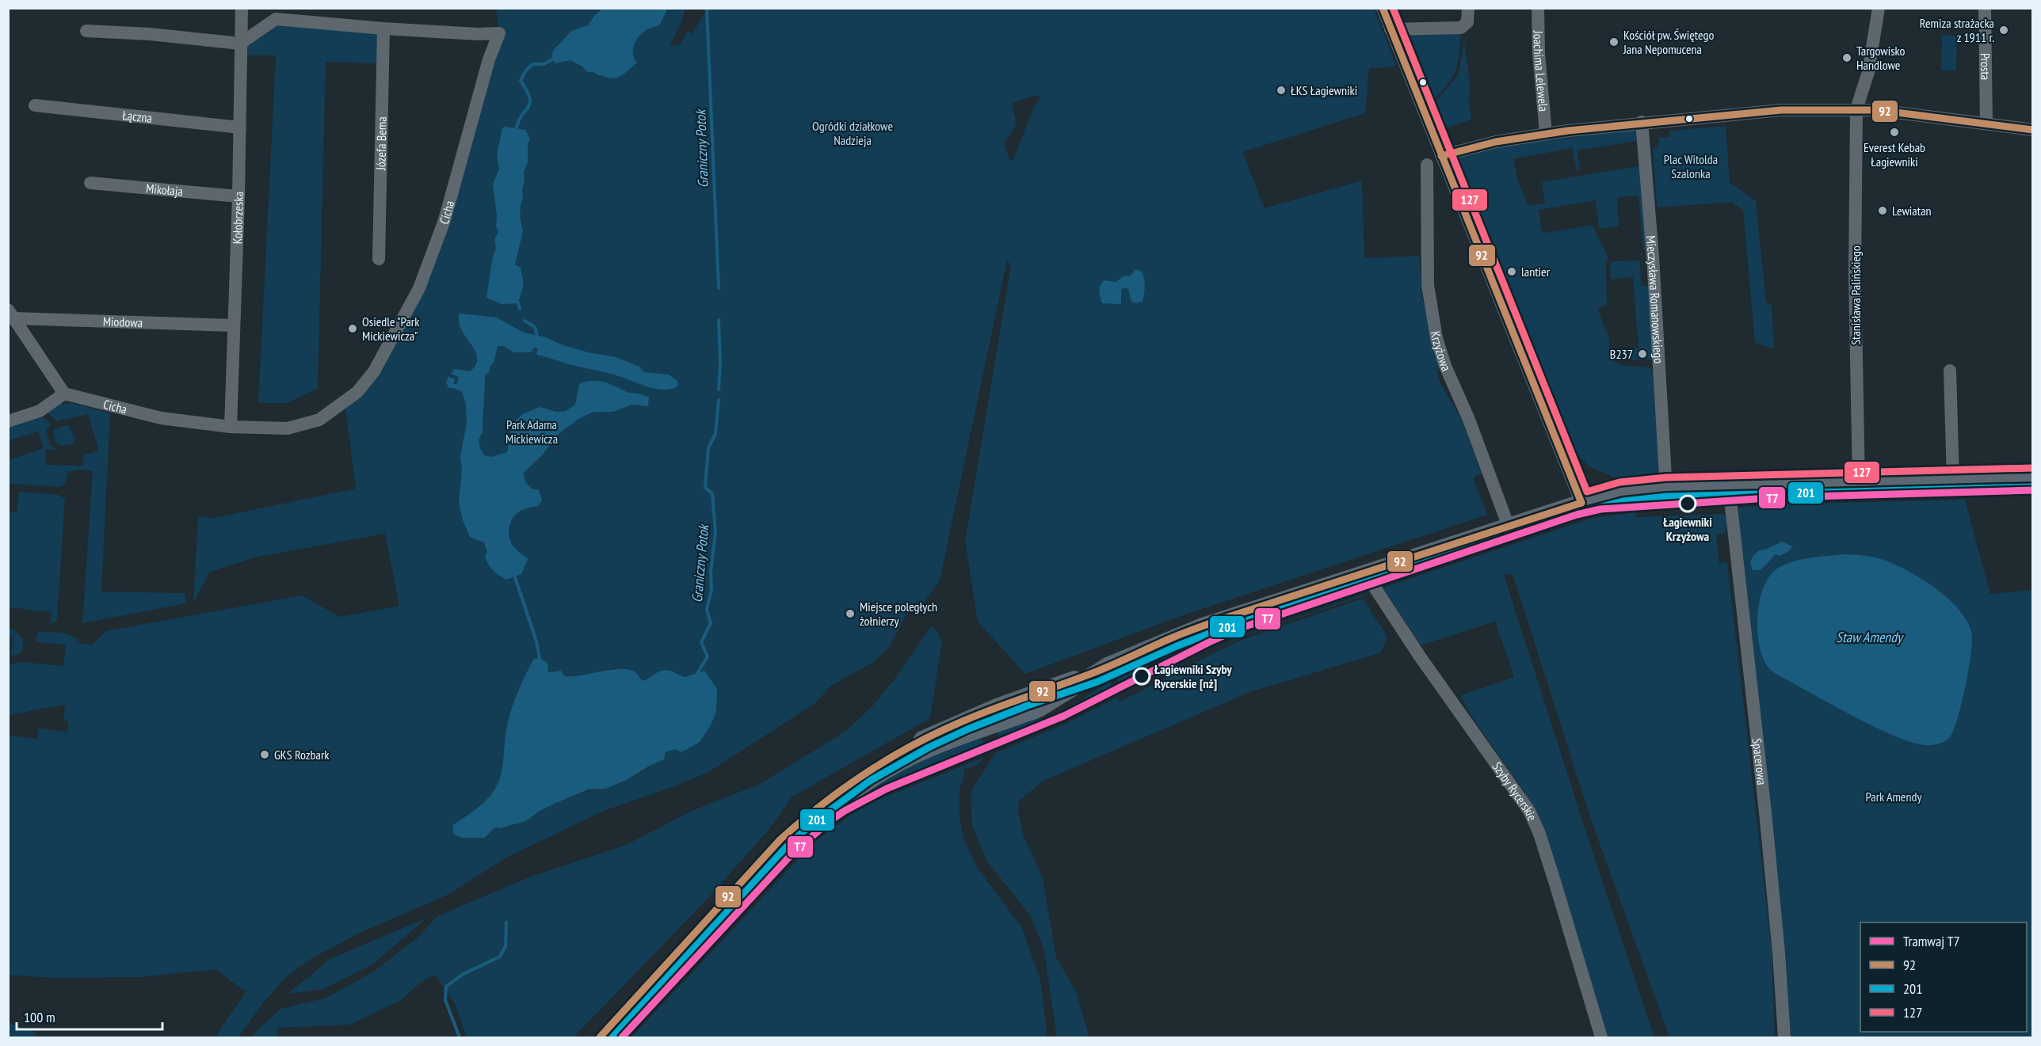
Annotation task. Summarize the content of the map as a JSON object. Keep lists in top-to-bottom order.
{
  "streets": {
    "street": [
      "Prosta",
      "Joachima Lelewela",
      "Łączna",
      "Józefa Bema",
      "Mikołaja",
      "Cicha",
      "Kołobrzeska",
      "Stanisława Palińskiego",
      "Mieczysława Romanowskiego",
      "Miodowa",
      "Krzyżowa",
      "Spacerowa",
      "Szyby Rycerskie"
    ]
  },
  "crossings": [
    ["Łączna", "Kołobrzeska"],
    ["Józefa Bema", "Cicha"],
    ["Mikołaja", "Kołobrzeska"],
    ["Cicha", "Kołobrzeska"],
    ["Kołobrzeska", "Miodowa"]
  ],
  "water": ["Graniczny Potok", "Staw Amendy"],
  "parks": [
    "Ogródki działkowe Nadzieja",
    "Plac Witolda Szalonka",
    "Park Adama Mickiewicza",
    "Park Amendy"
  ],
  "places": [
    "Remiza strażacka z 1911 r.",
    "Kościół pw. Świętego Jana Nepomucena",
    "Targowisko Handlowe",
    "ŁKS Łagiewniki",
    "Everest Kebab Łagiewniki",
    "Lewiatan",
    "lantier",
    "Osiedle \"Park Mickiewicza\"",
    "B237",
    "Łagiewniki Krzyżowa",
    "Miejsce poległych żołnierzy",
    "Łagiewniki Szyby Rycerskie [nż]",
    "GKS Rozbark"
  ],
  "lines": [
    "transit line 92",
    "transit line 127",
    "transit line 201",
    "tram line T7"
  ],
  "legend": [
    "Tramwaj T7",
    "92",
    "201",
    "127"
  ],
  "scale_bar": "100 m"
}
